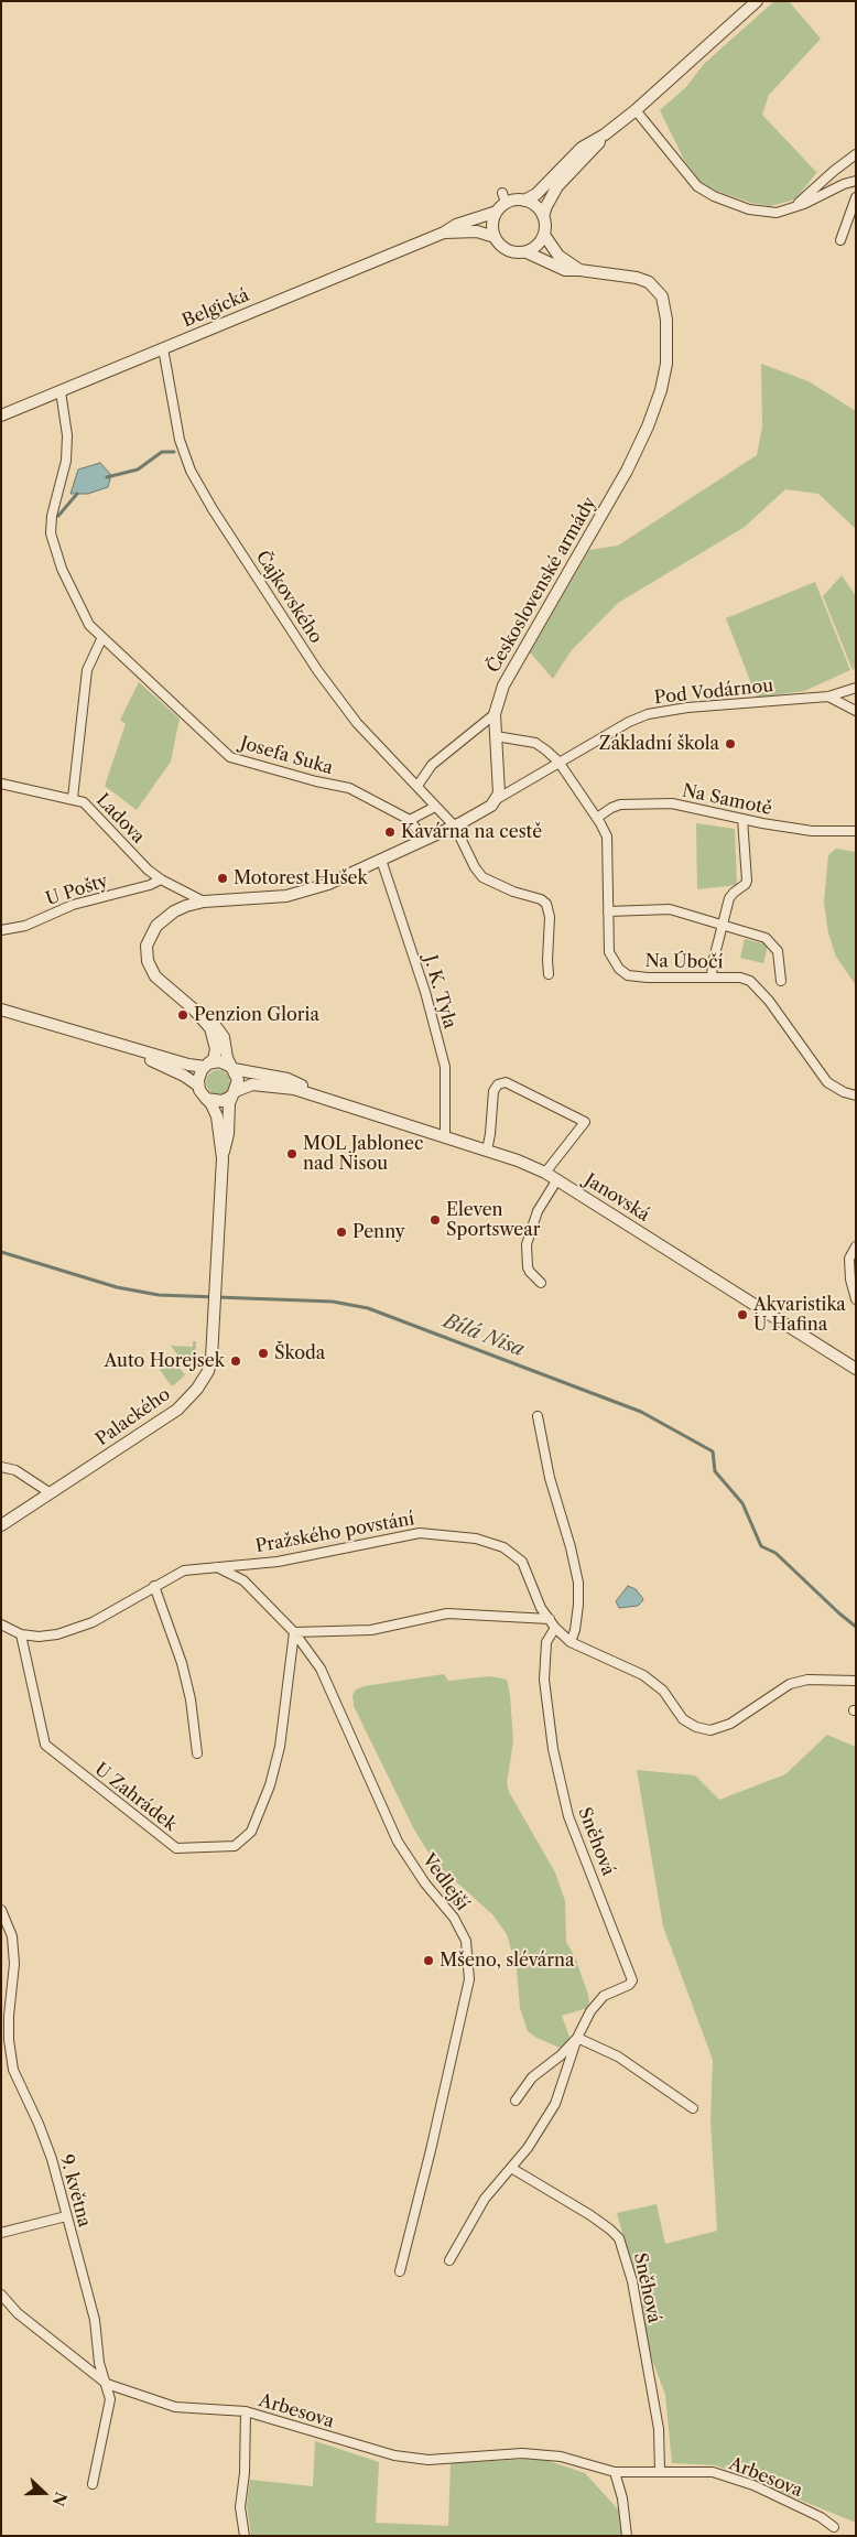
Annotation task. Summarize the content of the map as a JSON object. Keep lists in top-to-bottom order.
{
  "streets": {
    "street": [
      "Belgická",
      "Československé armády",
      "Čajkovského",
      "Pod Vodárnou",
      "Josefa Suka",
      "Na Samotě",
      "Ladova",
      "U Pošty",
      "Na Úbočí",
      "J. K. Tyla",
      "Janovská",
      "Palackého",
      "Pražského povstání",
      "U Zahrádek",
      "Sněhová",
      "Vedlejší",
      "9. května",
      "Arbesova"
    ]
  },
  "crossings": [
    ["Belgická", "Československé armády"],
    ["Belgická", "Čajkovského"],
    ["Belgická", "Josefa Suka"],
    ["Československé armády", "Pod Vodárnou"],
    ["Československé armády", "Na Úbočí"],
    ["Pod Vodárnou", "Na Úbočí"],
    ["Na Samotě", "Na Úbočí"],
    ["Ladova", "U Pošty"],
    ["J. K. Tyla", "Janovská"],
    ["Janovská", "Palackého"],
    ["Pražského povstání", "U Zahrádek"],
    ["Pražského povstání", "Sněhová"],
    ["Pražského povstání", "Vedlejší"],
    ["U Zahrádek", "Vedlejší"],
    ["Sněhová", "Arbesova"],
    ["9. května", "Arbesova"]
  ],
  "water": ["Bílá Nisa"],
  "places": [
    "Základní škola",
    "Kavárna na cestě",
    "Motorest Hušek",
    "Penzion Gloria",
    "MOL Jablonec nad Nisou",
    "Eleven Sportswear",
    "Penny",
    "Akvaristika U Hafina",
    "Škoda",
    "Auto Horejsek",
    "Mšeno, slévárna"
  ],
  "north": "right"
}
